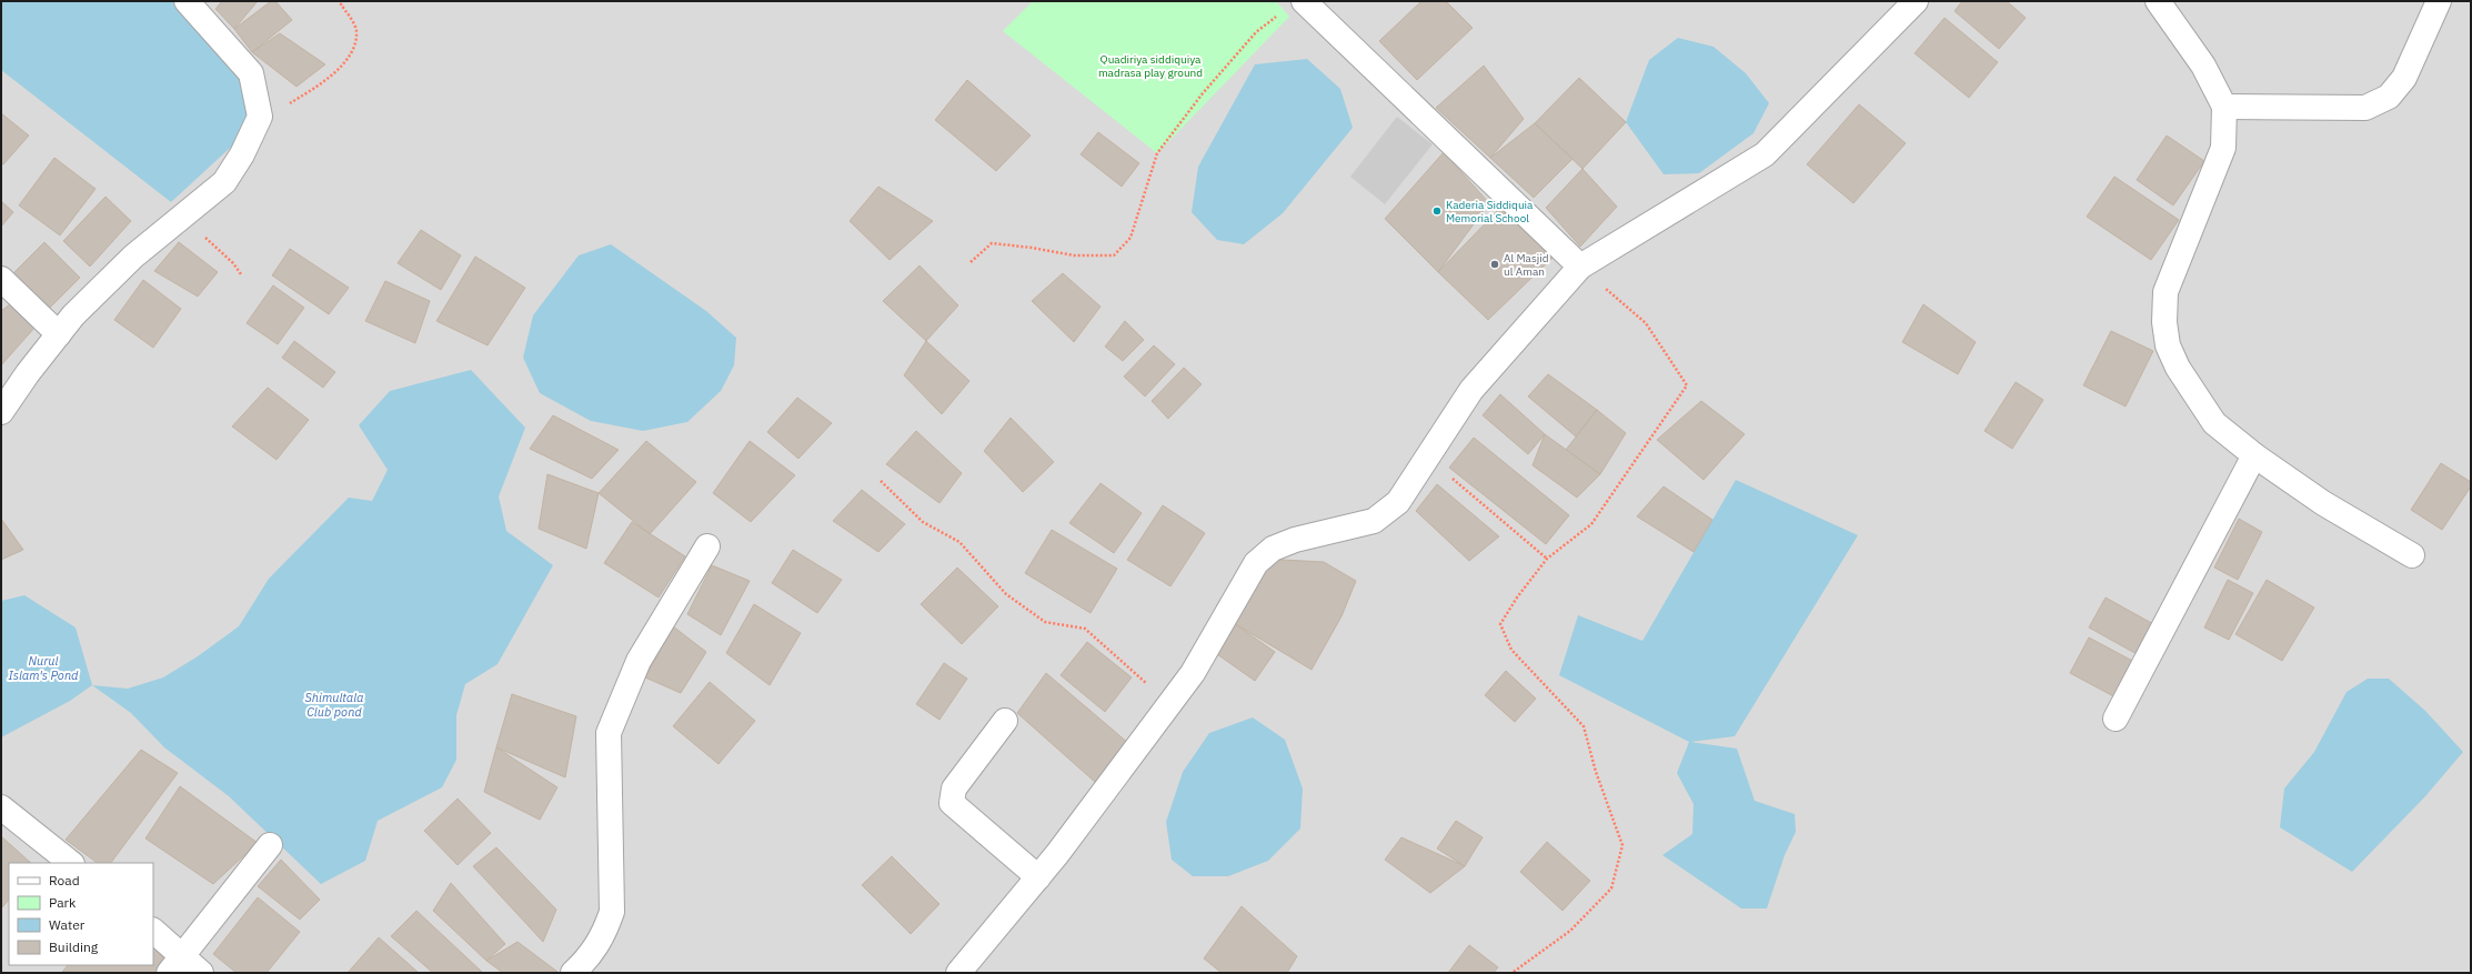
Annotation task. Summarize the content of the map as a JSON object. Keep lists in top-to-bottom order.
{
  "water": ["Nurul Islam's Pond", "Shimultala Club pond"],
  "parks": ["Quadiriya siddiquiya madrasa play ground"],
  "places": ["Kaderia Siddiquia Memorial School", "Al Masjid ul Aman"],
  "legend": [
    "Road",
    "Park",
    "Water",
    "Building"
  ]
}
